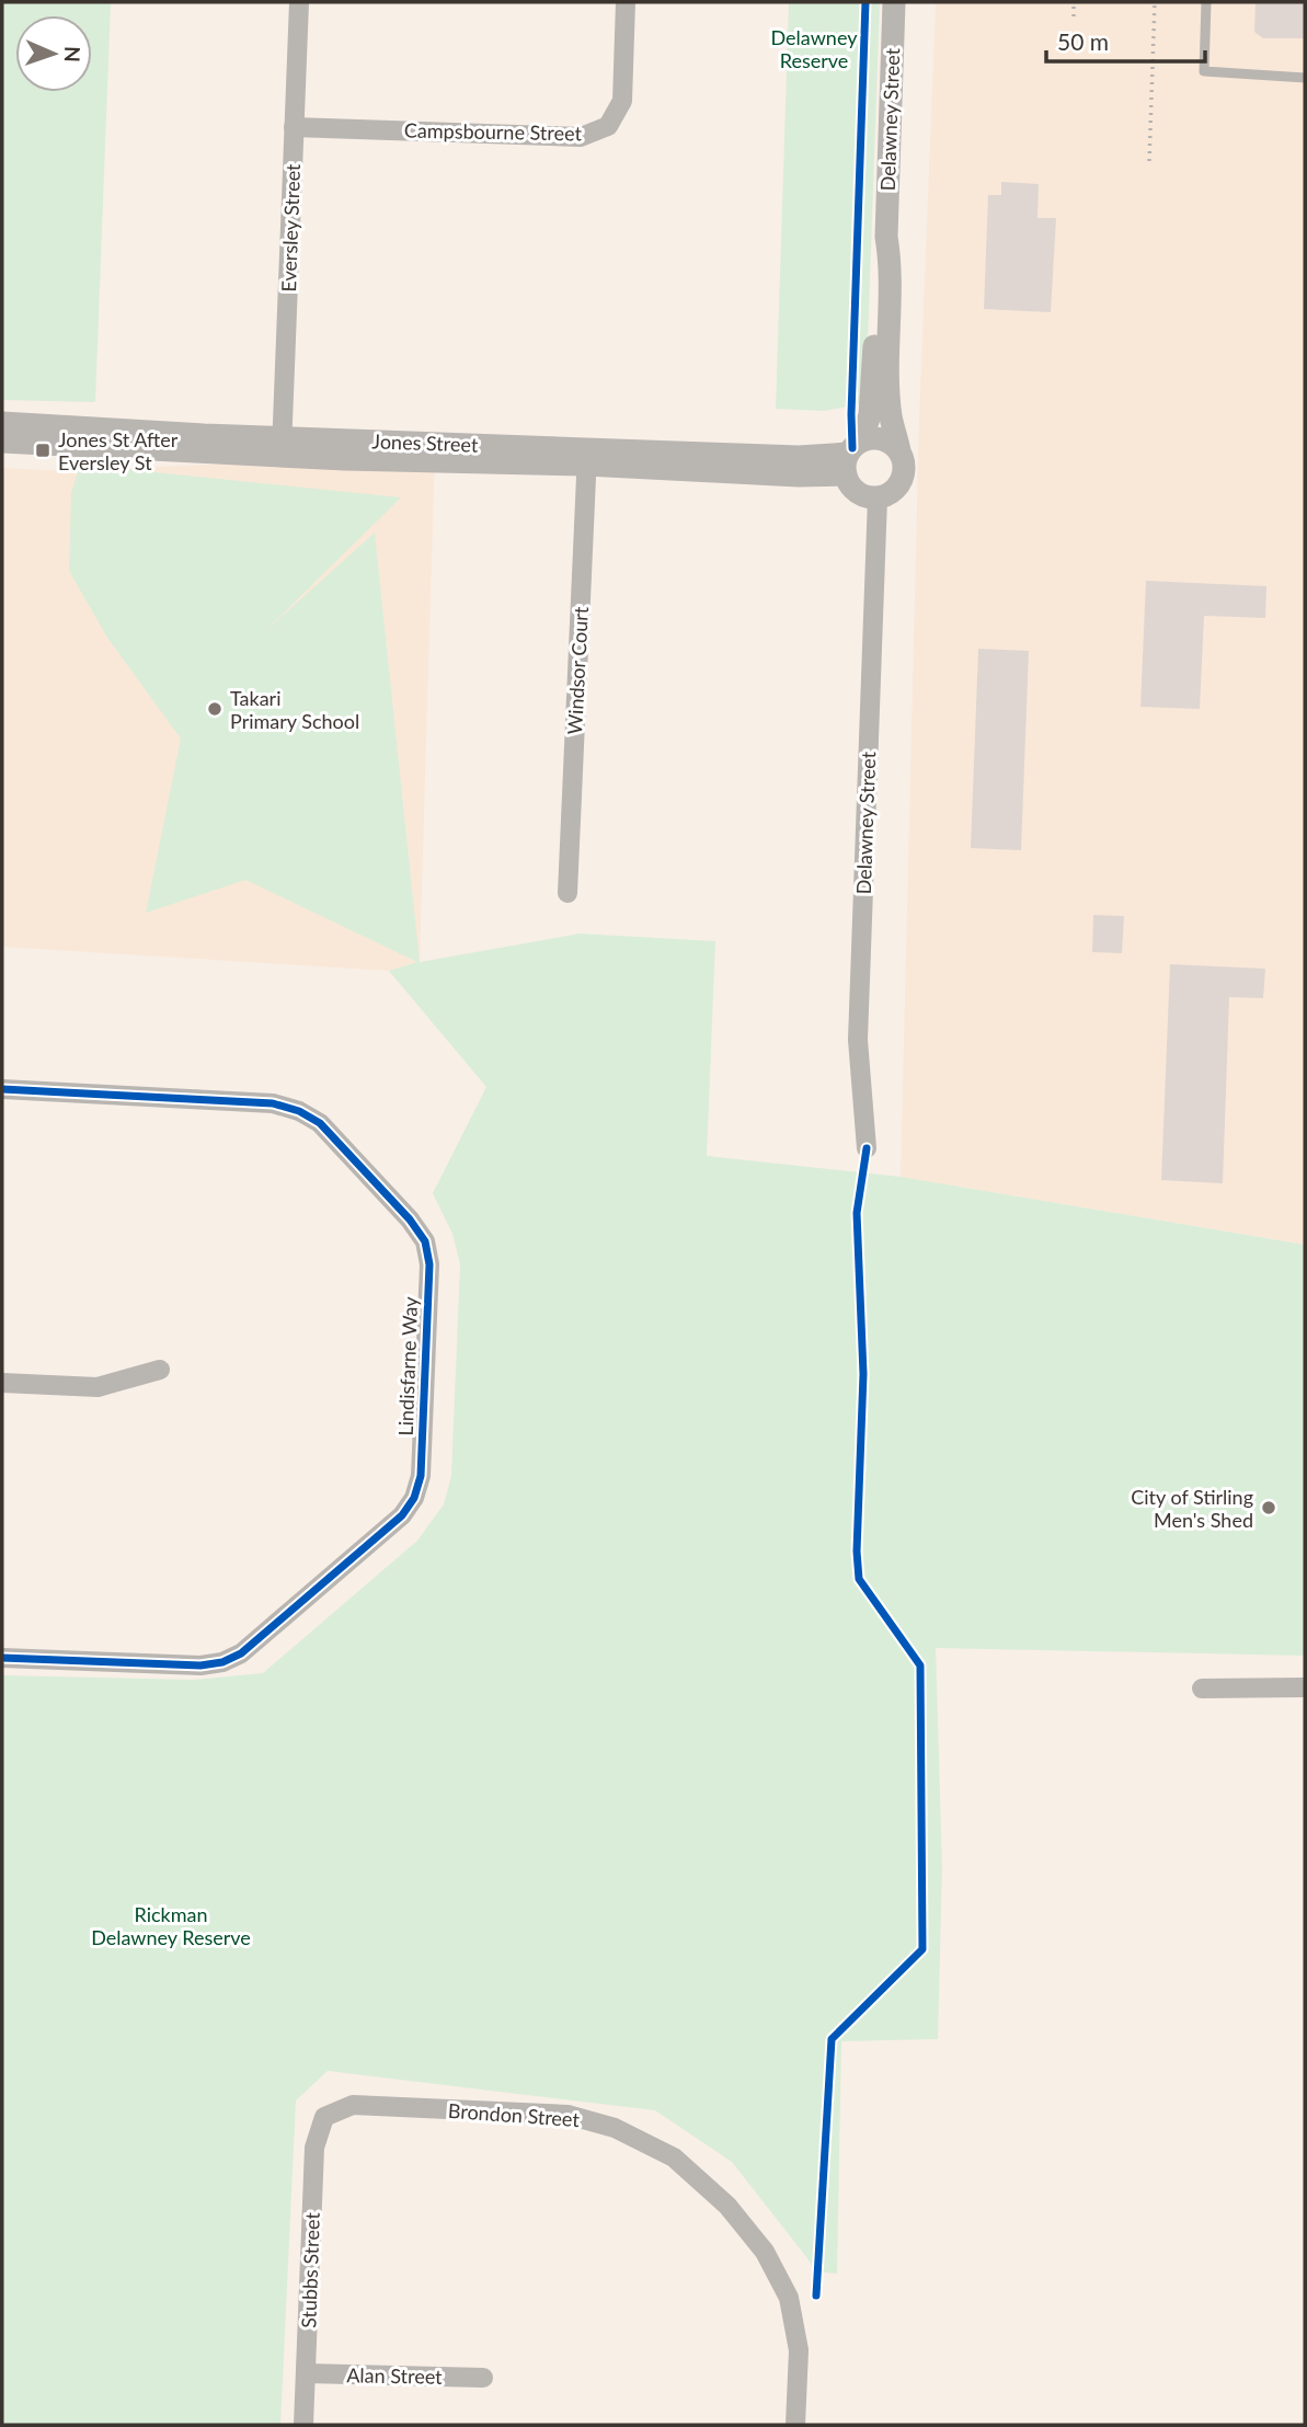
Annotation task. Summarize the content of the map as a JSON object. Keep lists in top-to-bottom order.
{
  "streets": {
    "street": [
      "Delawney Street",
      "Campsbourne Street",
      "Eversley Street",
      "Jones Street",
      "Windsor Court",
      "Lindisfarne Way",
      "Brondon Street",
      "Stubbs Street",
      "Alan Street"
    ]
  },
  "crossings": [
    ["Delawney Street", "Jones Street"],
    ["Campsbourne Street", "Eversley Street"],
    ["Eversley Street", "Jones Street"],
    ["Jones Street", "Windsor Court"],
    ["Brondon Street", "Stubbs Street"],
    ["Stubbs Street", "Alan Street"]
  ],
  "parks": ["Delawney Reserve", "Rickman Delawney Reserve"],
  "places": {
    "transit": ["Jones St After Eversley St"],
    "other": ["Takari Primary School", "City of Stirling Men's Shed"]
  },
  "scale_bar": "50 m",
  "north": "right"
}
